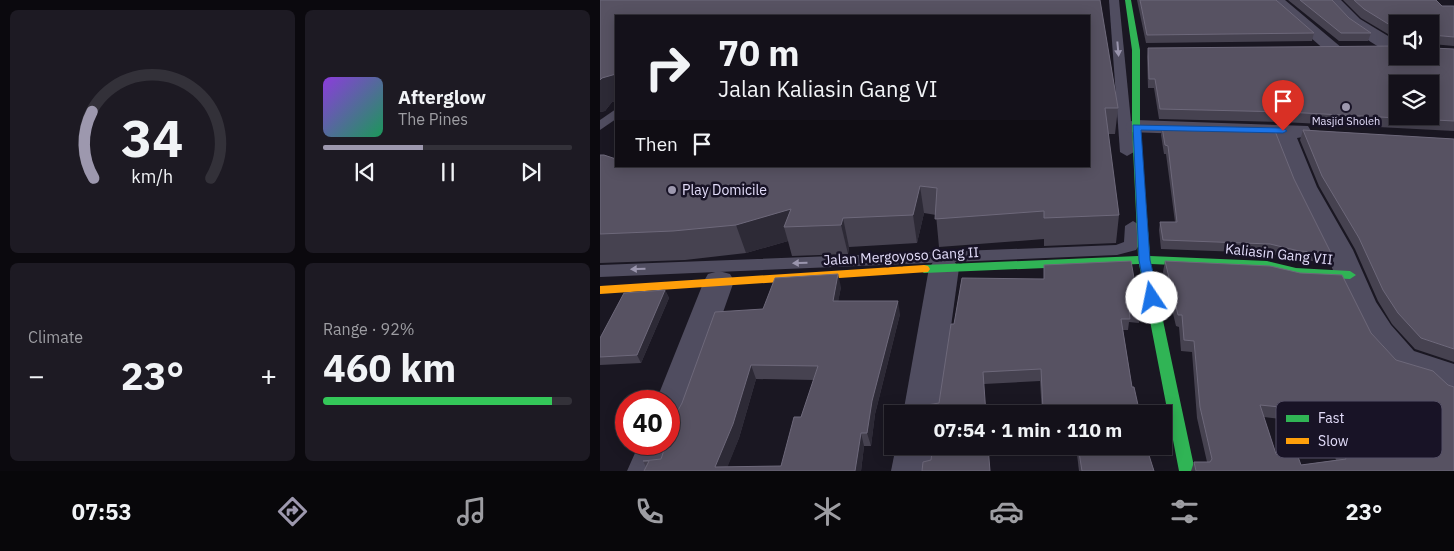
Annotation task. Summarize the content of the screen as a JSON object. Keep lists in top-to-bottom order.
{
  "streets": {
    "street": ["Kaliasin Gang VII", "Jalan Mergoyoso Gang II"]
  },
  "crossings": [
    ["Kaliasin Gang VII", "Jalan Mergoyoso Gang II"]
  ],
  "places": ["Masjid Sholeh", "Play Domicile"],
  "legend": ["Fast", "Slow"],
  "page": {
    "turn": ["70 m", "Jalan Kaliasin Gang VI"],
    "song": ["Afterglow", "The Pines"],
    "then": "Then",
    "tile": [
      "Climate",
      ["Range · 92%", "460 km"]
    ],
    "heat": ["−", "23°", "+"],
    "limit": "40",
    "trip": "07:54 · 1 min · 110 m",
    "tabs": ["07:53", "23°"],
    "gauge": ["34", "km/h"]
  }
}
